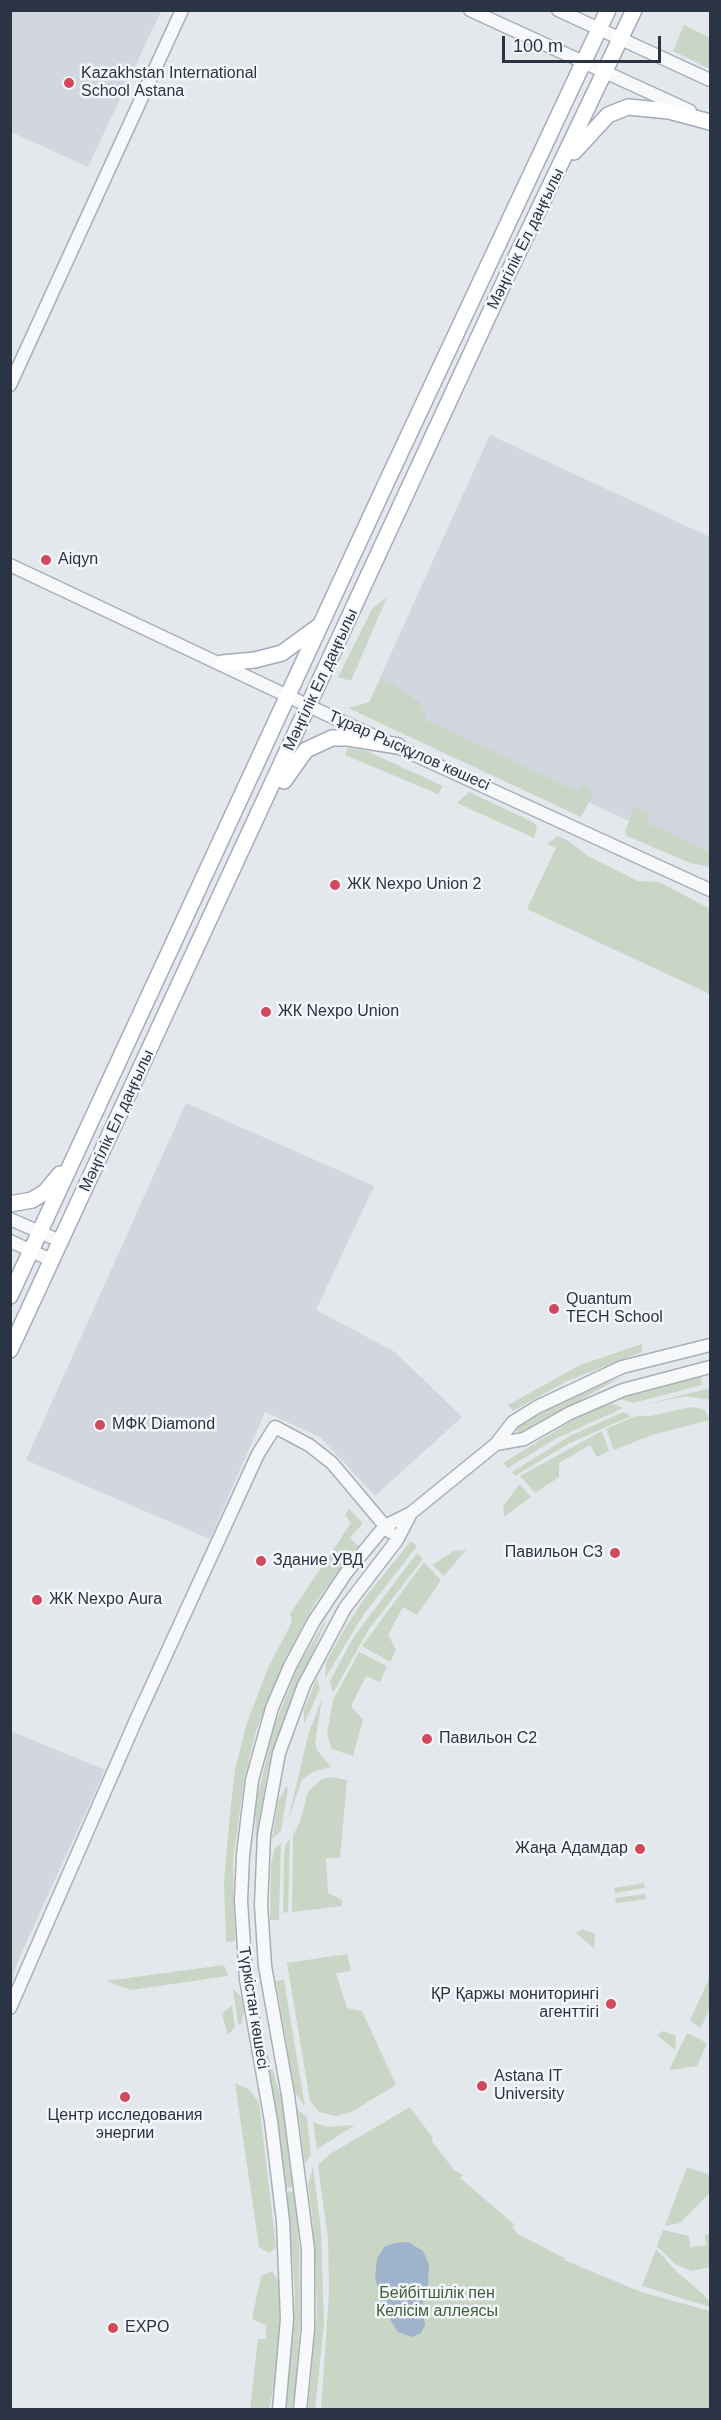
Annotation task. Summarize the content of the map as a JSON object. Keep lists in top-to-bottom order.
{
  "streets": {
    "main road": ["Мәңгілік Ел даңғылы"],
    "street": ["Тұрар Рысқұлов көшесі", "Түркістан көшесі"]
  },
  "crossings": [
    ["Мәңгілік Ел даңғылы", "Тұрар Рысқұлов көшесі"]
  ],
  "parks": ["Бейбітшілік пен Келісім аллеясы"],
  "places": [
    "Kazakhstan International School Astana",
    "Aiqyn",
    "ЖК Nexpo Union 2",
    "ЖК Nexpo Union",
    "Quantum TECH School",
    "МФК Diamond",
    "Павильон С3",
    "Здание УВД",
    "ЖК Nexpo Aura",
    "Павильон С2",
    "Жаңа Адамдар",
    "ҚР Қаржы мониторингі агенттігі",
    "Astana IT University",
    "Центр исследования энергии",
    "EXPO"
  ],
  "scale_bar": "100 m"
}
